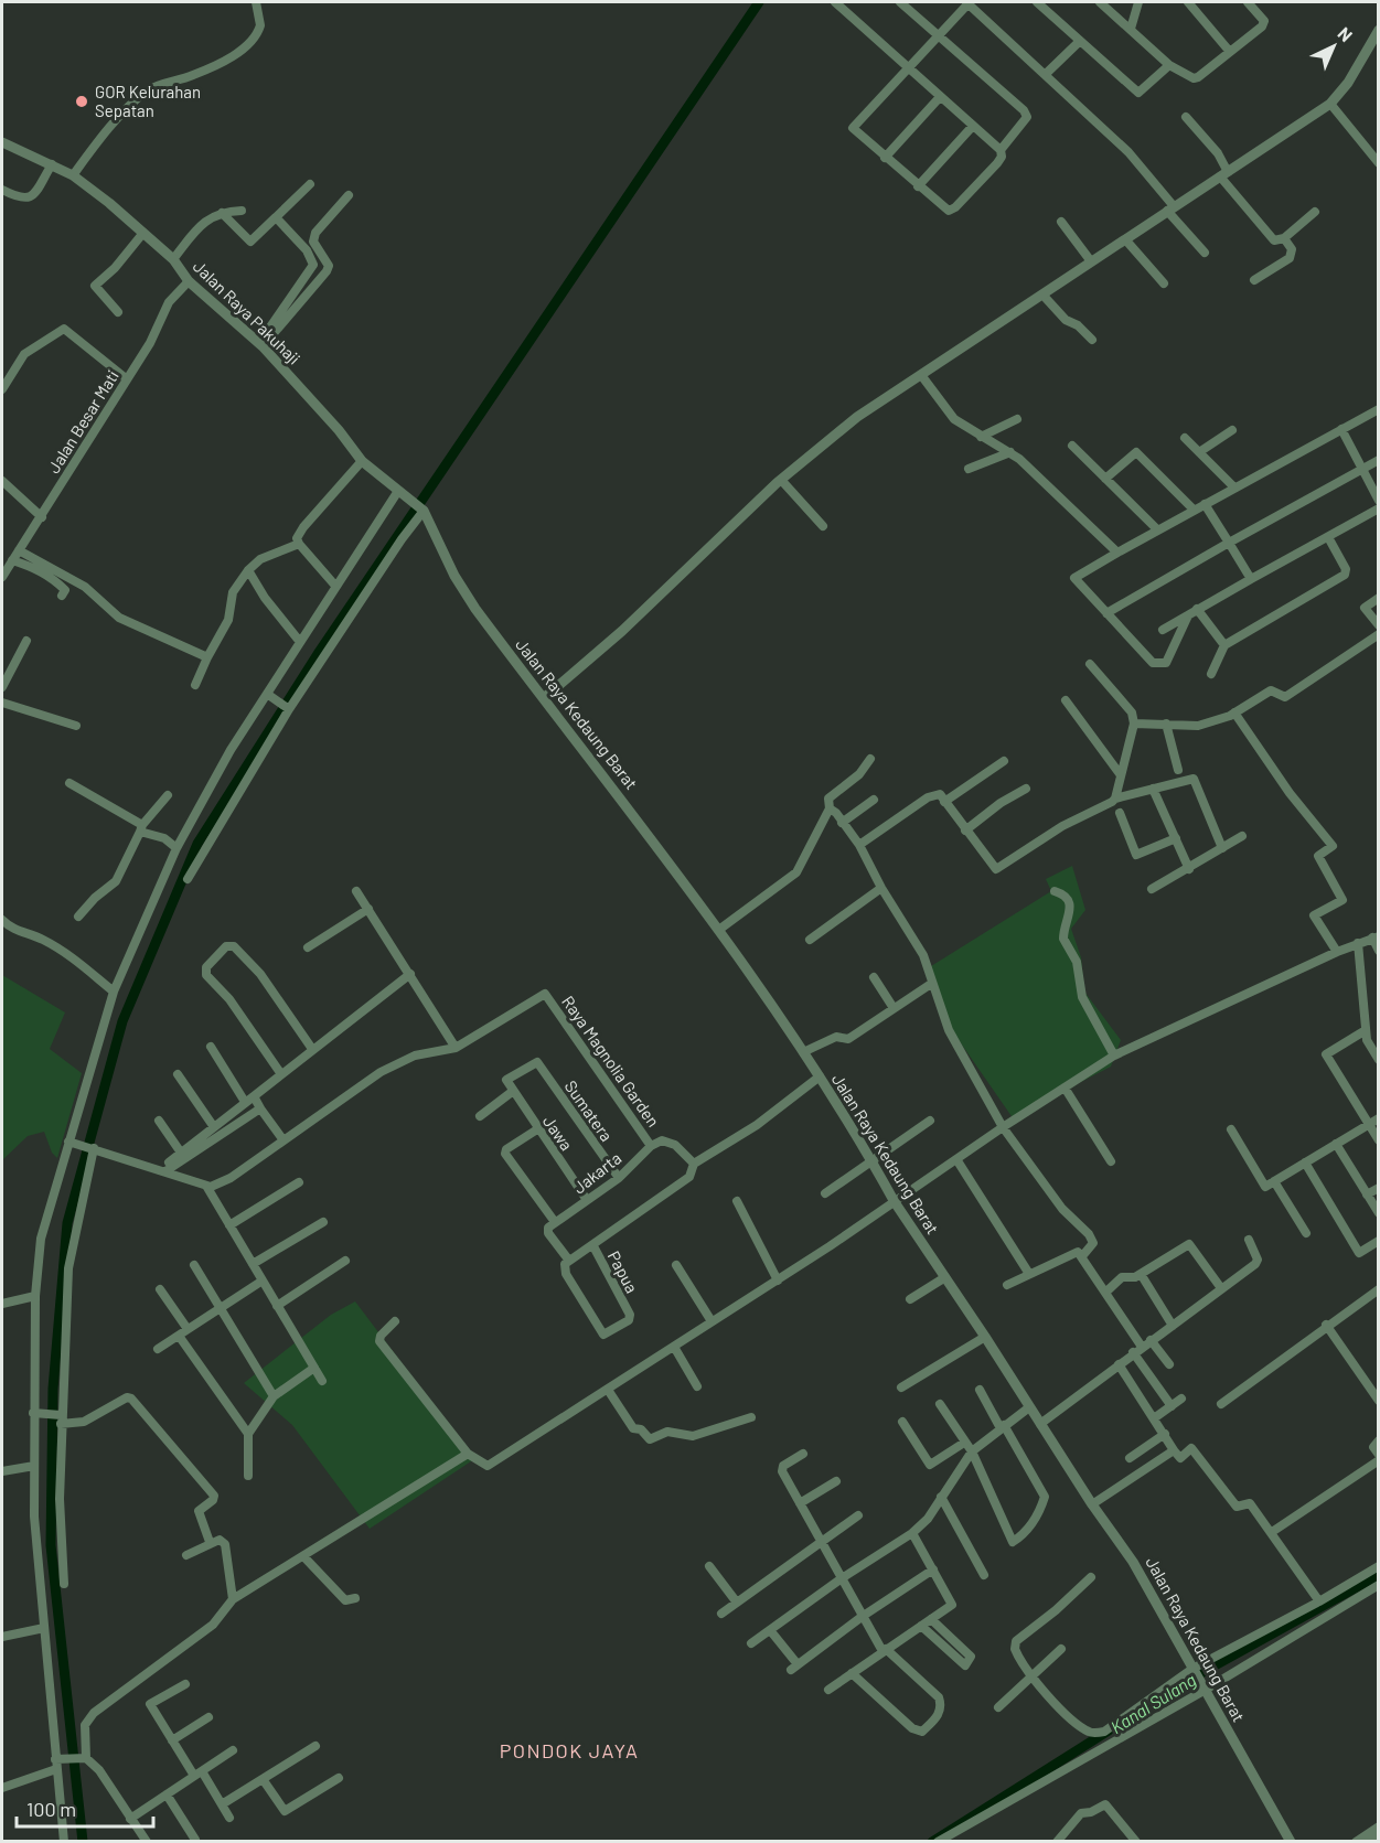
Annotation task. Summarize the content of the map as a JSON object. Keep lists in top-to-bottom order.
{
  "streets": {
    "street": [
      "Jalan Raya Pakuhaji",
      "Jalan Besar Mati",
      "Jalan Raya Kedaung Barat",
      "Raya Magnolia Garden",
      "Sumatera",
      "Jawa",
      "Jakarta",
      "Papua"
    ]
  },
  "crossings": [
    ["Jalan Raya Pakuhaji", "Jalan Besar Mati"],
    ["Jalan Raya Pakuhaji", "Jalan Raya Kedaung Barat"],
    ["Raya Magnolia Garden", "Jakarta"],
    ["Sumatera", "Jawa"],
    ["Sumatera", "Jakarta"],
    ["Jawa", "Jakarta"]
  ],
  "districts": ["PONDOK JAYA"],
  "water": ["Kanal Sulang"],
  "places": ["GOR Kelurahan Sepatan"],
  "scale_bar": "100 m",
  "north": "top right"
}
